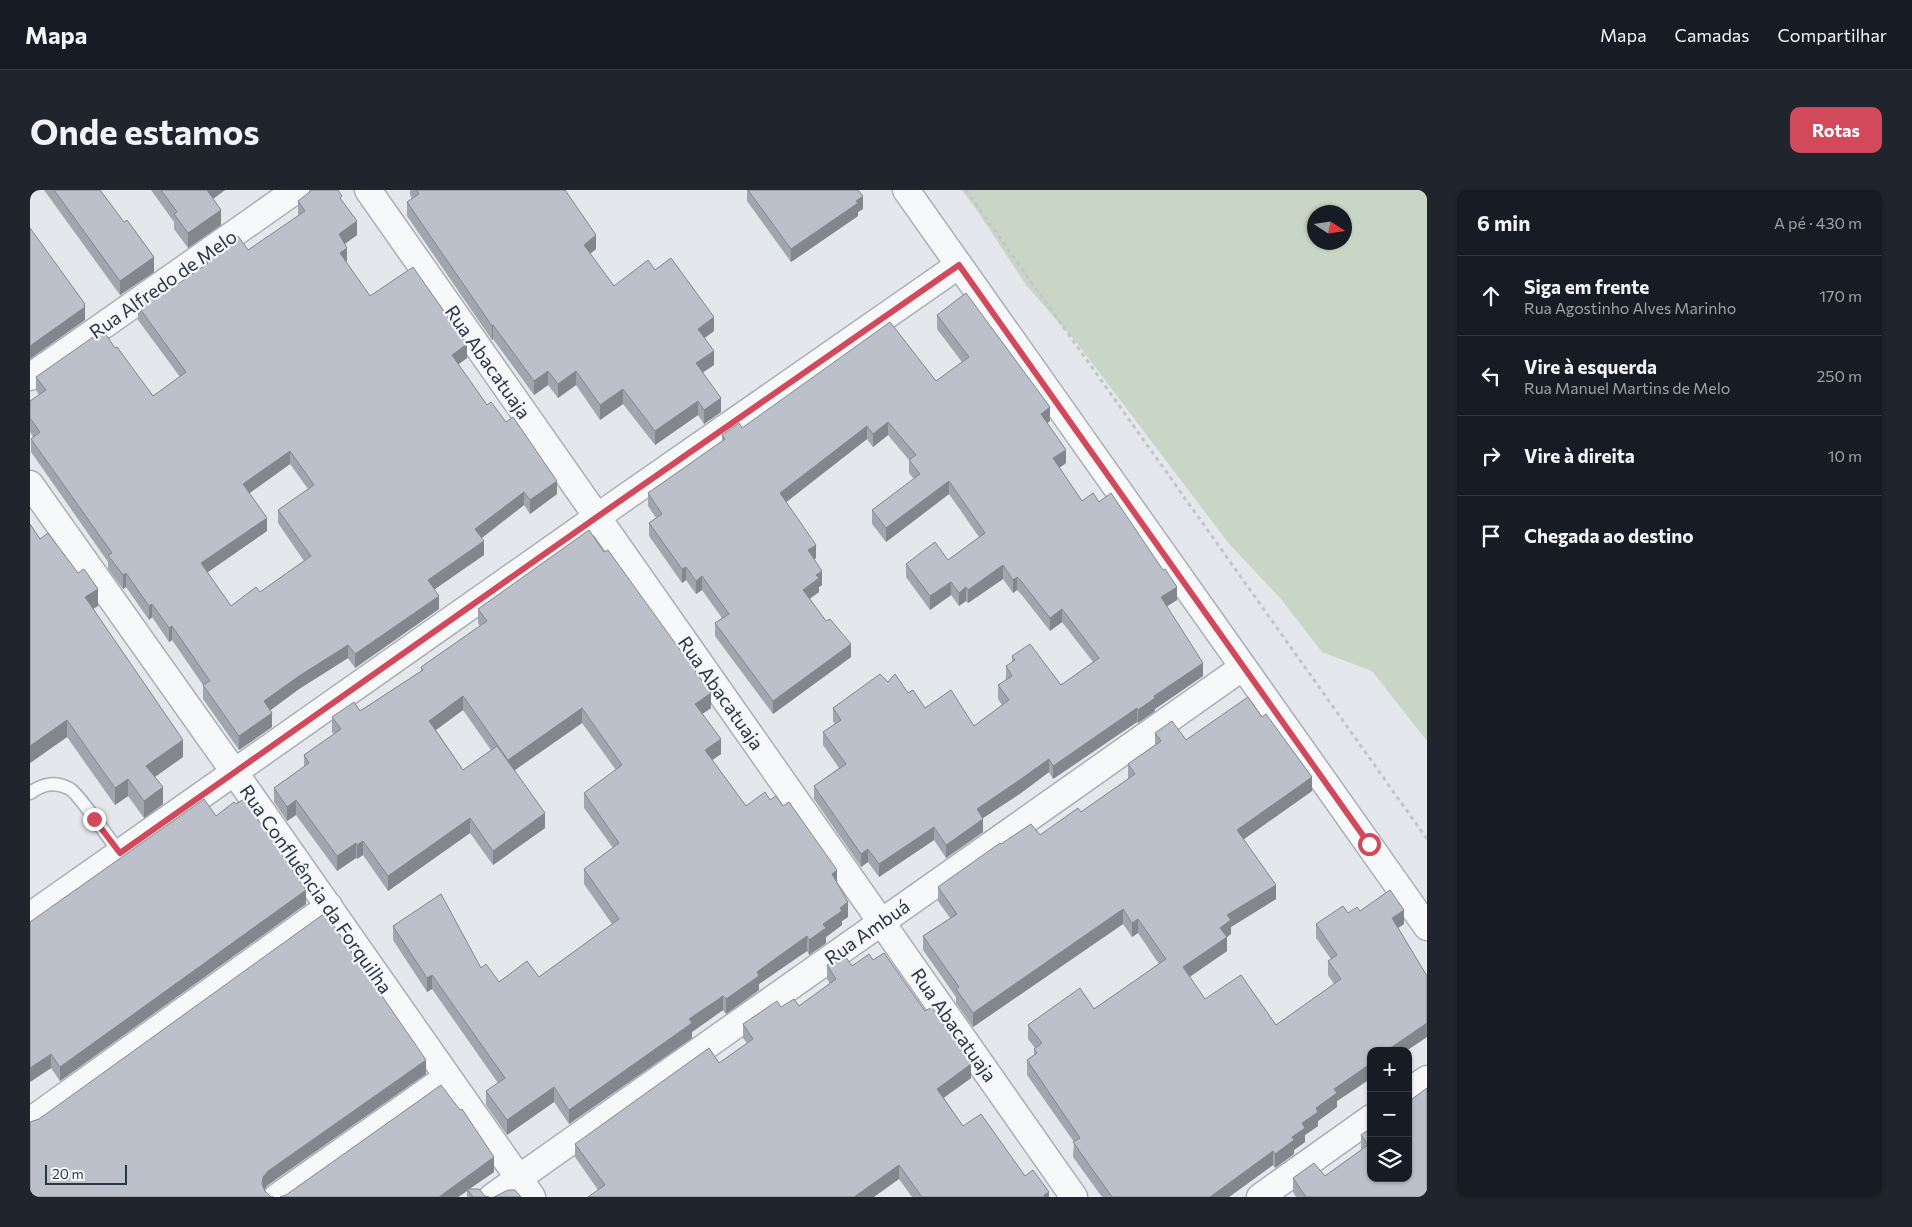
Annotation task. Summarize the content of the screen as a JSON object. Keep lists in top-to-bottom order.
{
  "streets": {
    "street": [
      "Rua Alfredo de Melo",
      "Rua Abacatuaja",
      "Rua Confluência da Forquilha",
      "Rua Ambuá"
    ]
  },
  "crossings": [
    ["Rua Abacatuaja", "Rua Ambuá"],
    ["Rua Confluência da Forquilha", "Rua Ambuá"]
  ],
  "scale_bar": "20 m",
  "north": "right",
  "page": {
    "header": "Mapa",
    "nav": ["Mapa", "Camadas", "Compartilhar"],
    "buttons": "Rotas",
    "title": "Onde estamos",
    "heading": ["6 min", "A pé · 430 m"],
    "list": [
      ["Siga em frente", "Rua Agostinho Alves Marinho", "170 m"],
      ["Vire à esquerda", "Rua Manuel Martins de Melo", "250 m"],
      ["Vire à direita", "10 m"],
      "Chegada ao destino"
    ],
    "map_buttons": ["+", "−"],
    "scale": "20 m"
  }
}
